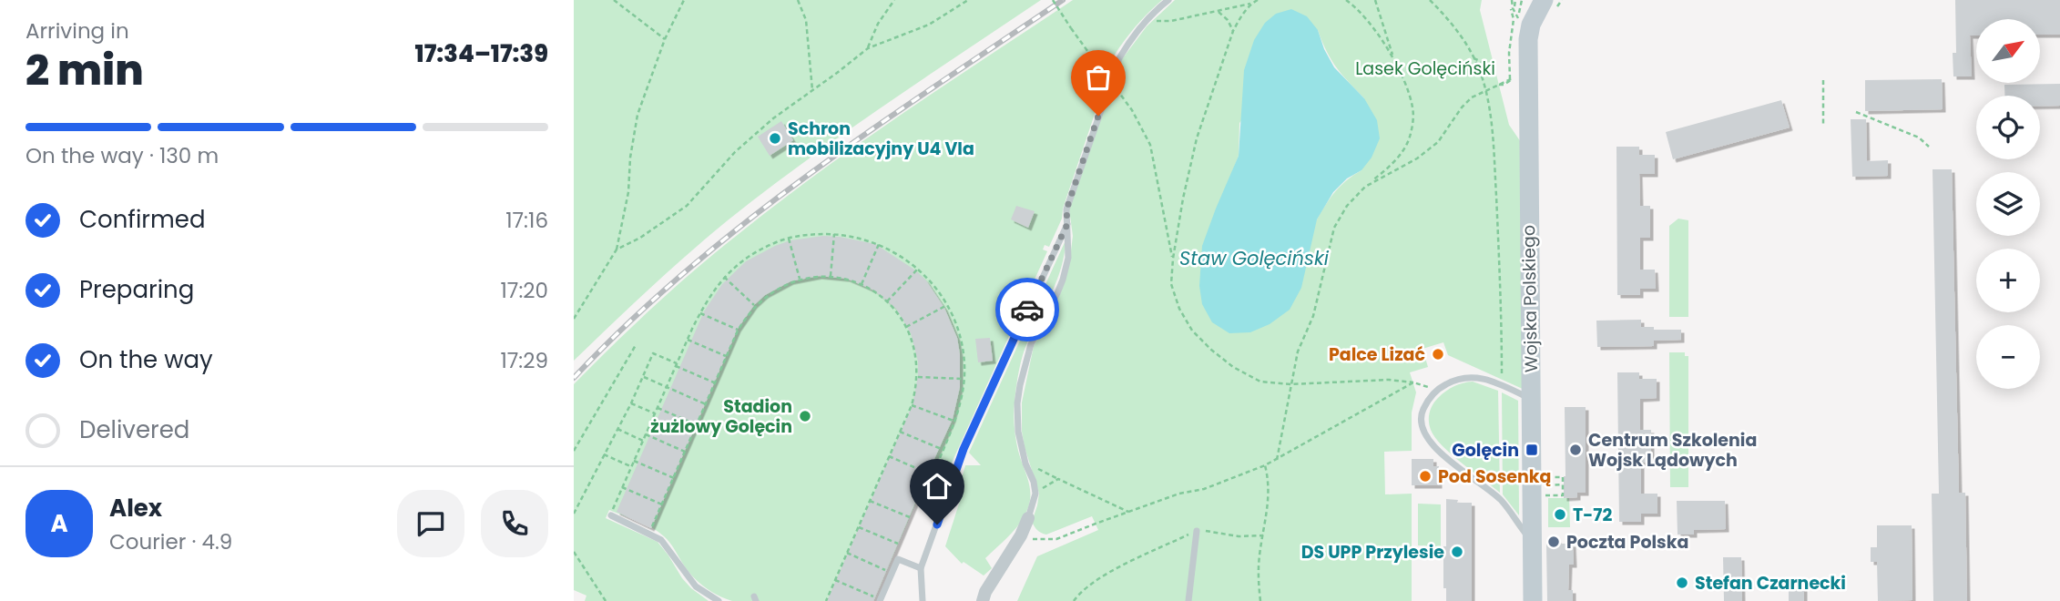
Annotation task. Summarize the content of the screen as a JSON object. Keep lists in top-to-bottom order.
{
  "streets": {
    "street": ["Wojska Polskiego"]
  },
  "water": ["Staw Golęciński"],
  "parks": ["Lasek Golęciński"],
  "places": {
    "other": [
      "Schron mobilizacyjny U4 VIa",
      "Palce Lizać",
      "Stadion żużlowy Golęcin",
      "Centrum Szkolenia Wojsk Lądowych",
      "Pod Sosenką",
      "T-72",
      "Poczta Polska",
      "DS UPP Przylesie",
      "Stefan Czarnecki"
    ],
    "transit": ["Golęcin"]
  },
  "north": "top right",
  "page": {
    "heading": ["2 min", "Arriving in", "17:34–17:39"],
    "panel": ["Alex", "Courier · 4.9"],
    "map_buttons": ["+", "−"],
    "bar": "On the way · 130 m",
    "list": [
      ["Confirmed", "17:16"],
      ["Preparing", "17:20"],
      ["On the way", "17:29"],
      "Delivered"
    ],
    "round": "A"
  }
}
